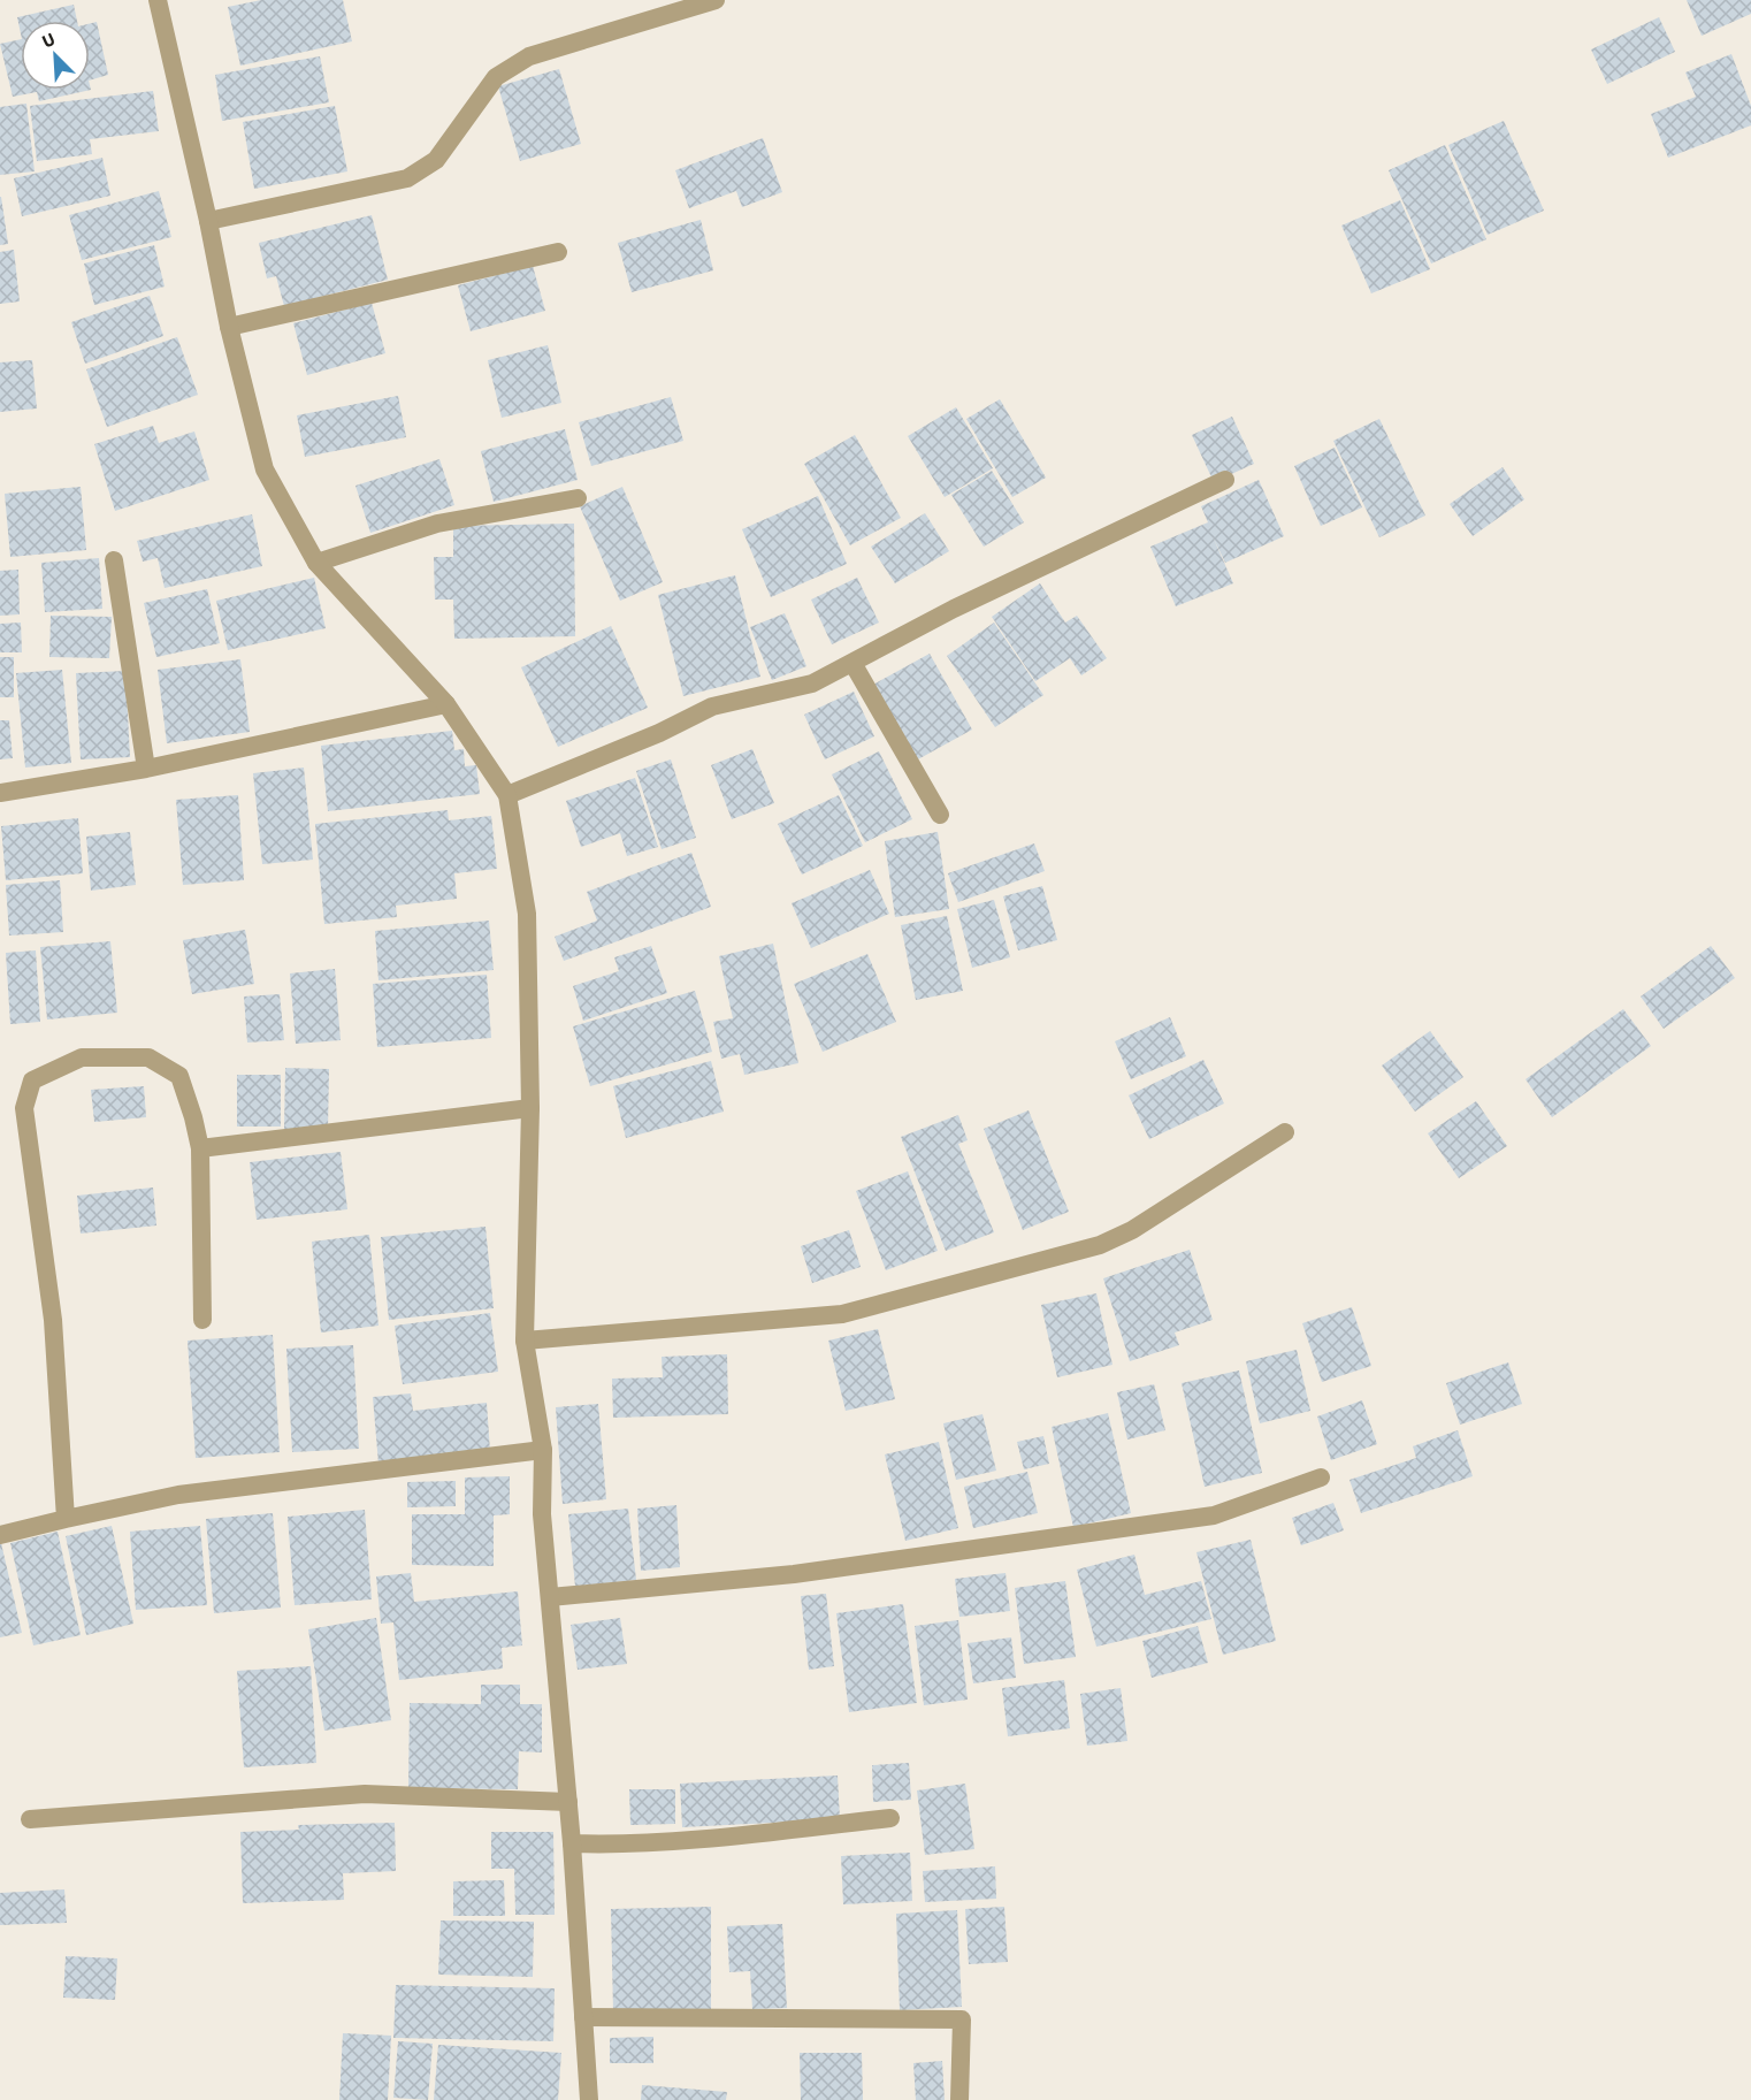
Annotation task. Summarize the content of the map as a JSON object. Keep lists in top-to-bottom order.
{
  "north": "top left"
}
